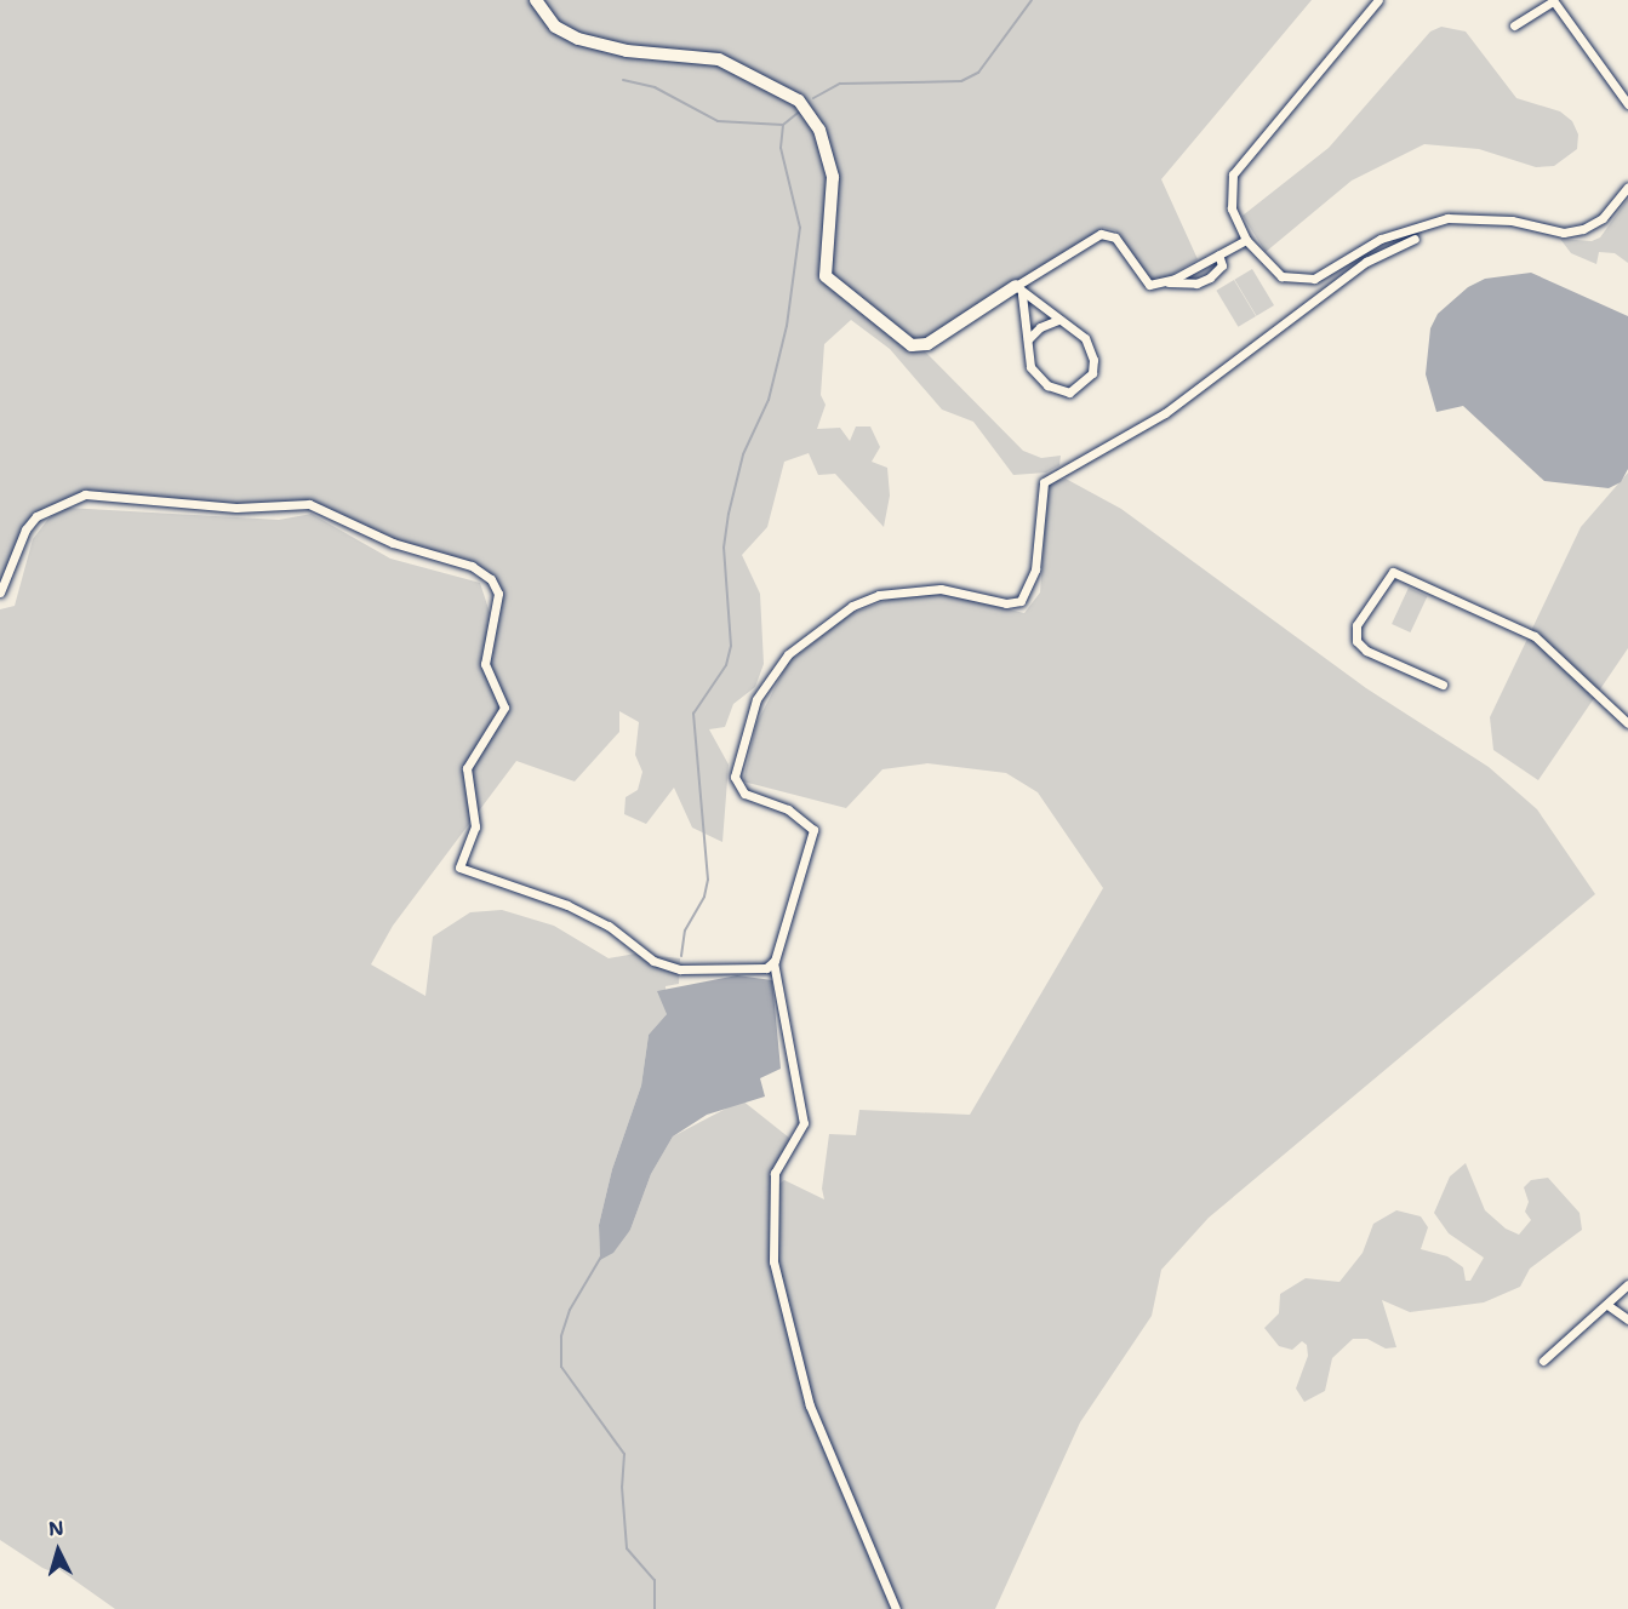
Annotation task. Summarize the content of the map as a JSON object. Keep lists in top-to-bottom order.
{
  "north": "top"
}
